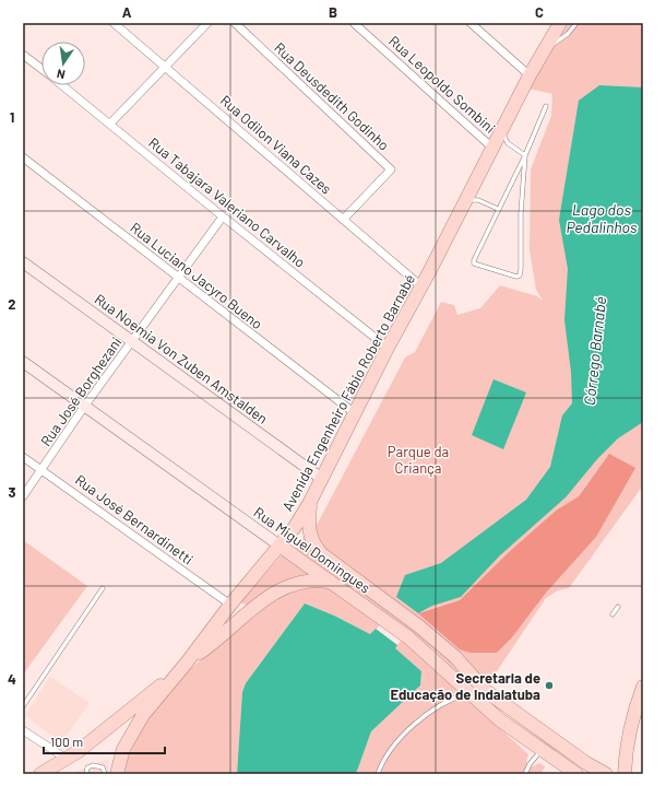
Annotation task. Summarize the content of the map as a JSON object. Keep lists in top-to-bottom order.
{
  "streets": {
    "main road": ["Rua Noemia Von Zuben Amstalden", "Avenida Engenheiro Fábio Roberto Barnabé", "Rua Miguel Domingues"],
    "street": [
      "Rua Leopoldo Sombini",
      "Rua Deusdedith Godinho",
      "Rua Odilon Viana Cazes",
      "Rua Tabajara Valeriano Carvalho",
      "Rua Luciano Jacyro Bueno",
      "Rua José Borghezani",
      "Rua José Bernardinetti"
    ]
  },
  "crossings": [
    ["Rua Leopoldo Sombini", "Avenida Engenheiro Fábio Roberto Barnabé"],
    ["Rua Deusdedith Godinho", "Rua Odilon Viana Cazes"],
    ["Rua Odilon Viana Cazes", "Avenida Engenheiro Fábio Roberto Barnabé"],
    ["Rua Tabajara Valeriano Carvalho", "Rua José Borghezani"],
    ["Rua Tabajara Valeriano Carvalho", "Avenida Engenheiro Fábio Roberto Barnabé"],
    ["Rua Luciano Jacyro Bueno", "Rua José Borghezani"],
    ["Rua Luciano Jacyro Bueno", "Avenida Engenheiro Fábio Roberto Barnabé"],
    ["Rua Noemia Von Zuben Amstalden", "Rua José Borghezani"],
    ["Rua Noemia Von Zuben Amstalden", "Avenida Engenheiro Fábio Roberto Barnabé"],
    ["Rua José Borghezani", "Rua José Bernardinetti"],
    ["Rua José Borghezani", "Rua Miguel Domingues"],
    ["Avenida Engenheiro Fábio Roberto Barnabé", "Rua José Bernardinetti"],
    ["Avenida Engenheiro Fábio Roberto Barnabé", "Rua Miguel Domingues"]
  ],
  "water": ["Lago dos Pedalinhos", "Córrego Barnabé"],
  "parks": ["Parque da Criança"],
  "places": ["Secretaria de Educação de Indaiatuba"],
  "scale_bar": "100 m",
  "north": "bottom",
  "grid": {
    "columns": ["A", "B", "C"],
    "rows": [
      "1",
      "2",
      "3",
      "4"
    ]
  }
}
